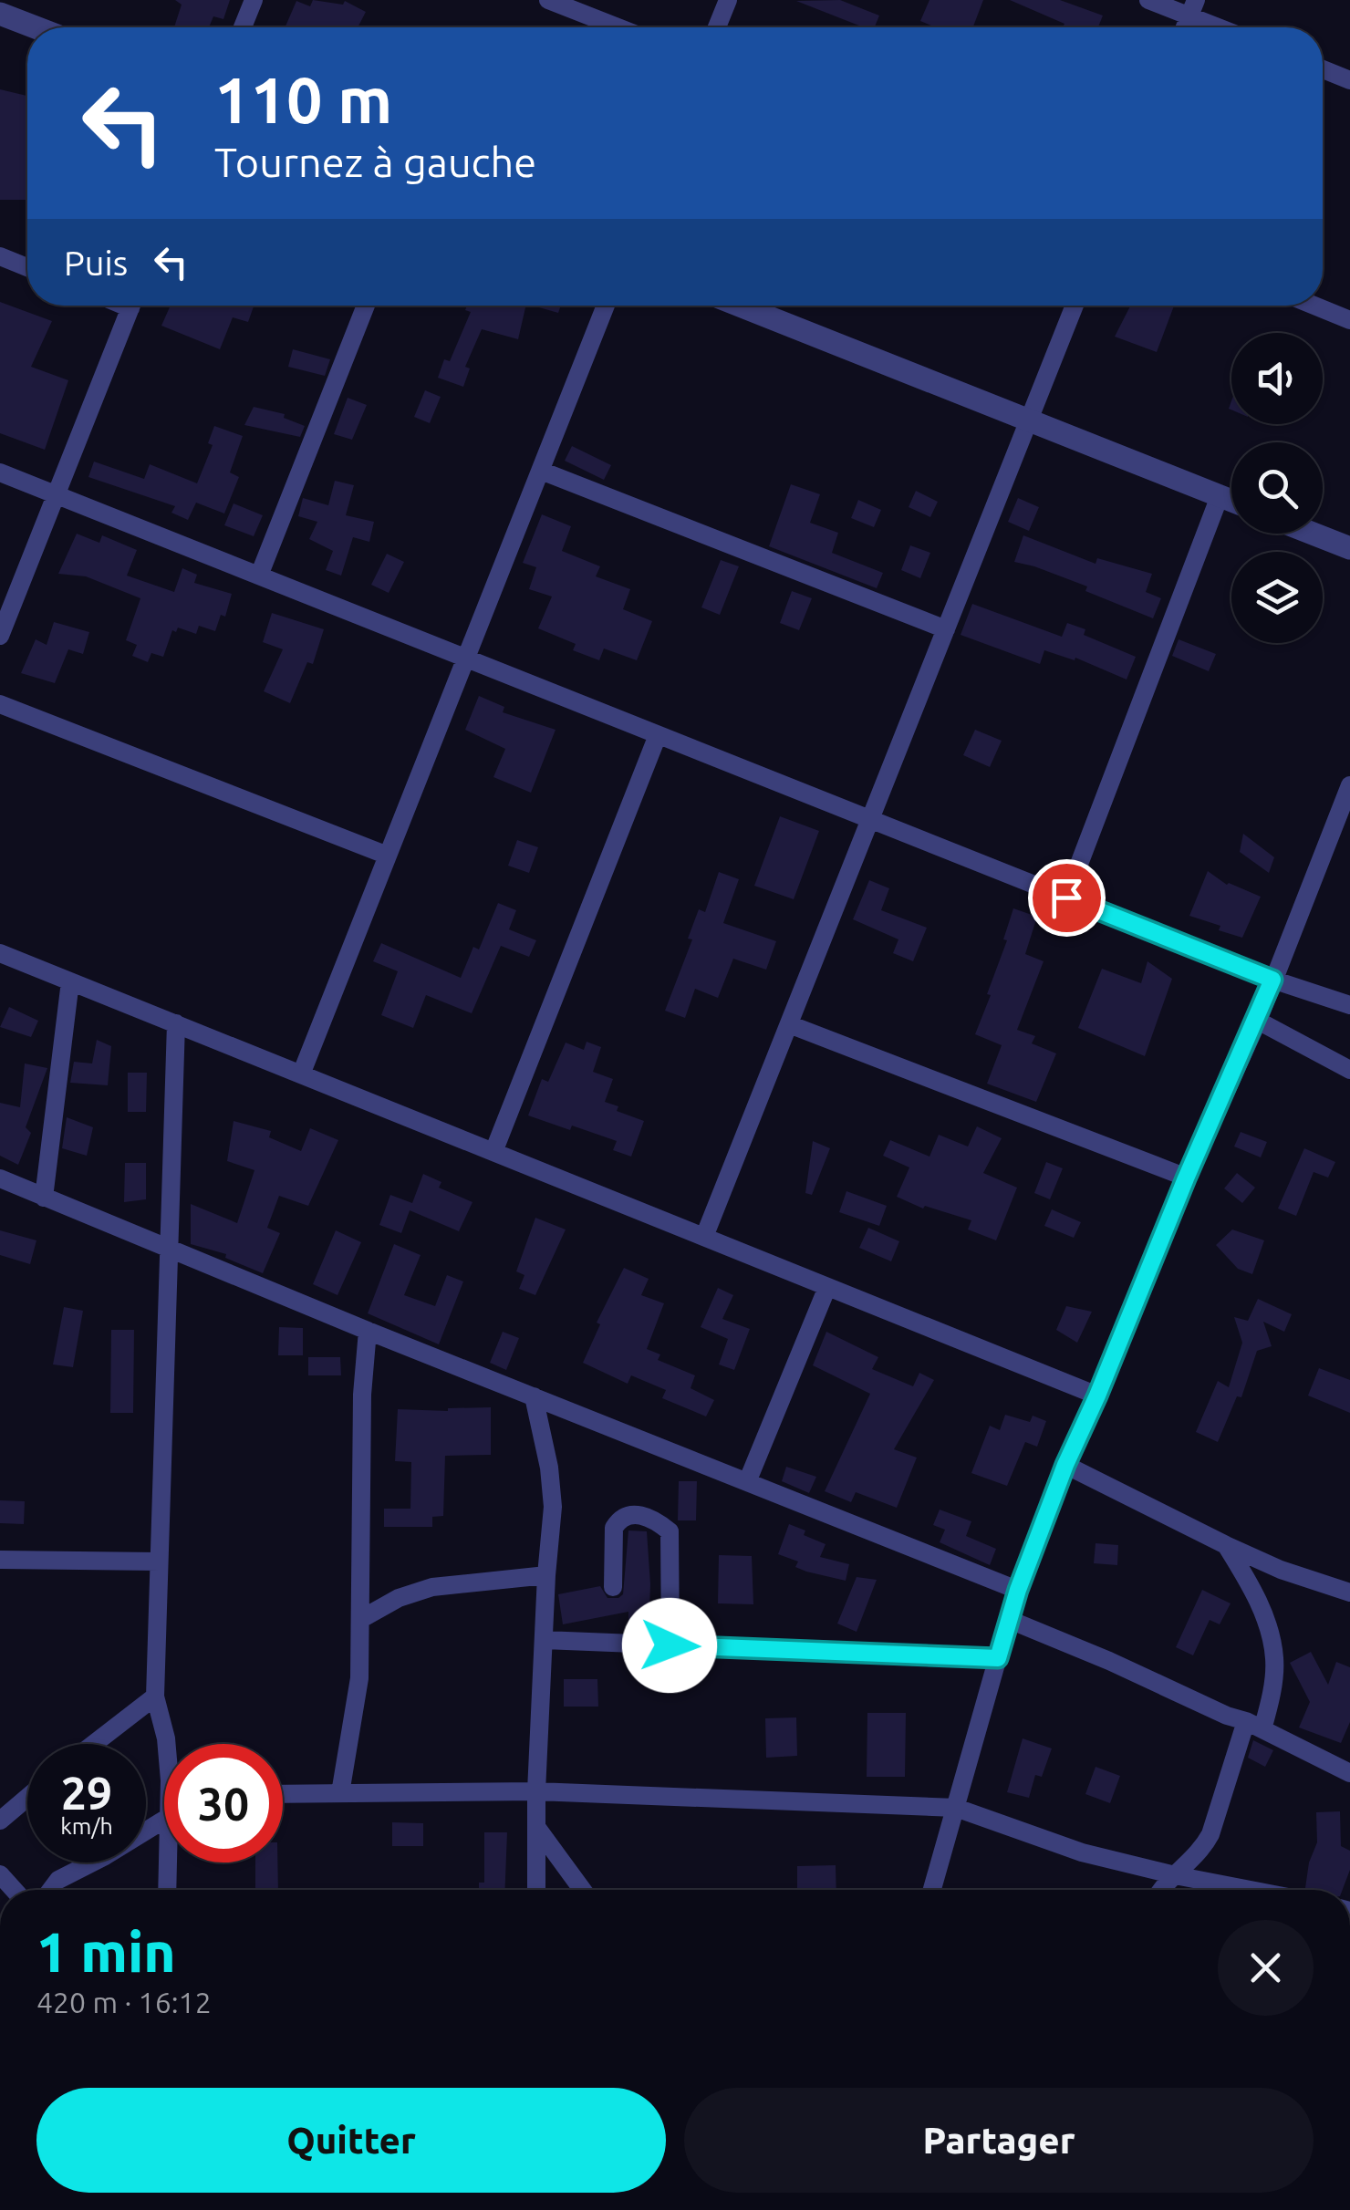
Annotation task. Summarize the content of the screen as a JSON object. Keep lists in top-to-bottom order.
{
  "page": {
    "turn": ["110 m", "Tournez à gauche"],
    "then": "Puis",
    "speed": "29 km/h",
    "limit": "30",
    "heading": ["1 min", "420 m · 16:12"],
    "buttons": ["Quitter", "Partager"]
  }
}
